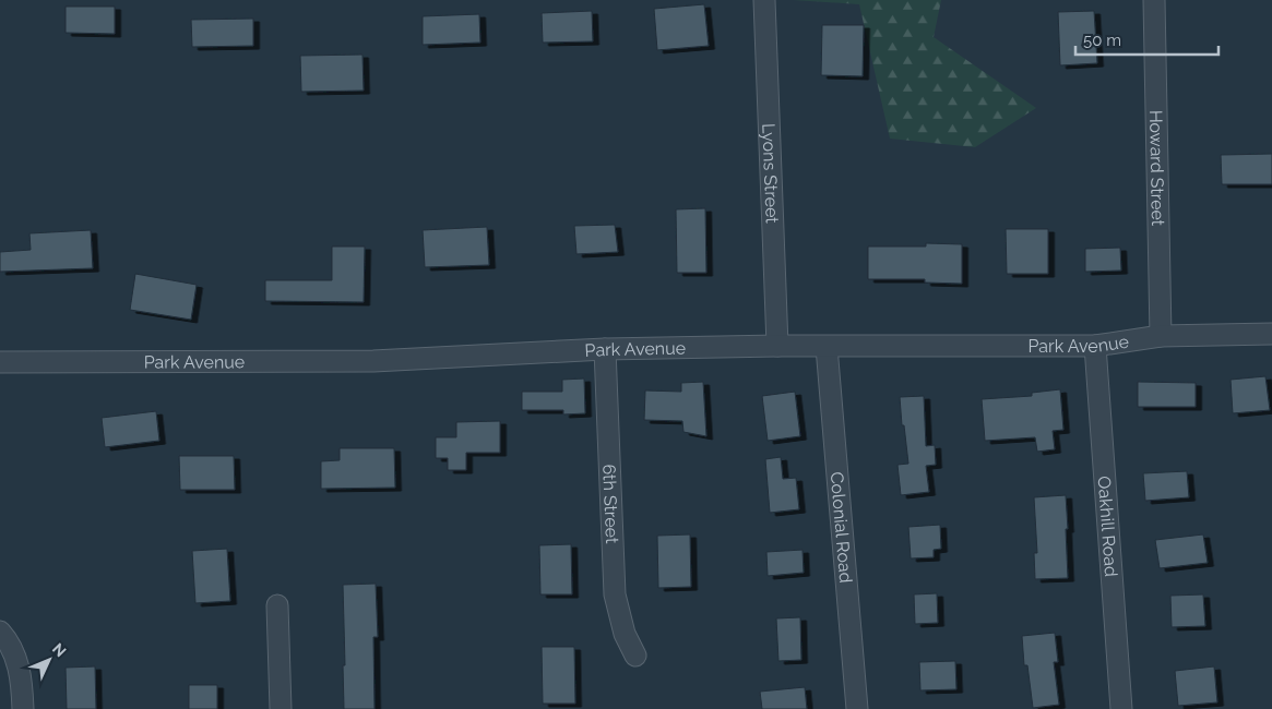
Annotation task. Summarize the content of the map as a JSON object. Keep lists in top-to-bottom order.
{
  "streets": {
    "street": [
      "Howard Street",
      "Lyons Street",
      "Park Avenue",
      "6th Street",
      "Oakhill Road",
      "Colonial Road"
    ]
  },
  "crossings": [
    ["Howard Street", "Park Avenue"],
    ["Lyons Street", "Park Avenue"],
    ["Park Avenue", "6th Street"],
    ["Park Avenue", "Oakhill Road"],
    ["Park Avenue", "Colonial Road"]
  ],
  "scale_bar": "50 m",
  "north": "top right"
}
